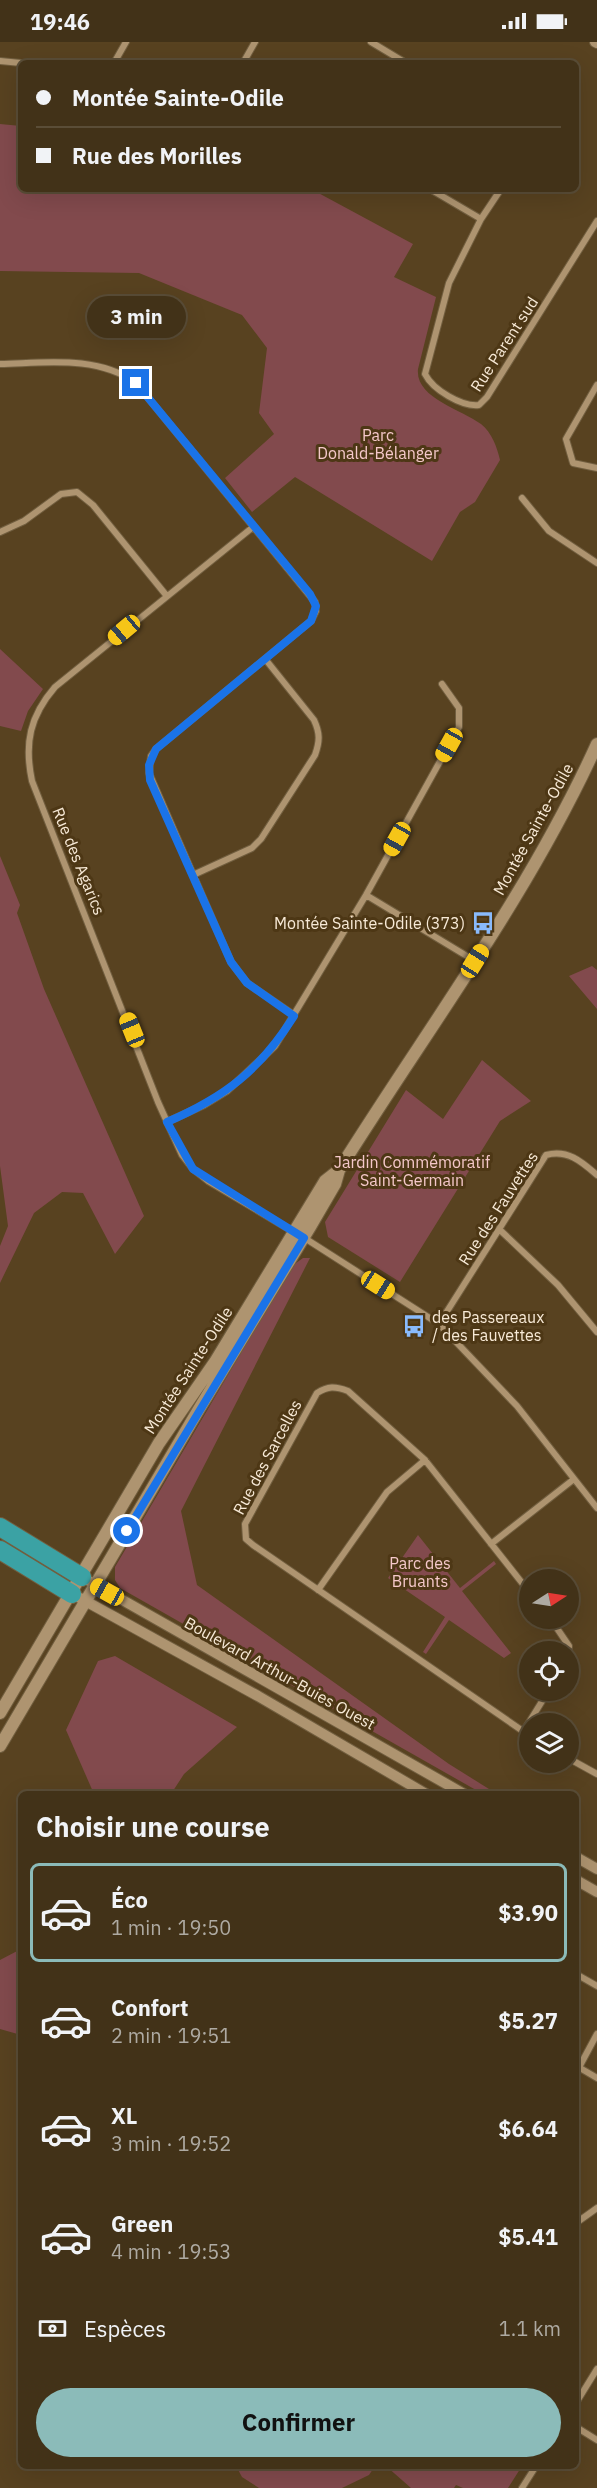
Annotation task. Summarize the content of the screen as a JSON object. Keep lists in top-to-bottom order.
{
  "streets": {
    "main road": ["Montée Sainte-Odile"],
    "street": [
      "Rue Parent sud",
      "Rue des Agarics",
      "Rue des Fauvettes",
      "Rue des Sarcelles",
      "Boulevard Arthur-Buies Ouest"
    ]
  },
  "crossings": [
    ["Montée Sainte-Odile", "Rue des Agarics"],
    ["Montée Sainte-Odile", "Boulevard Arthur-Buies Ouest"],
    ["Rue des Agarics", "Rue des Fauvettes"]
  ],
  "parks": ["Parc Donald-Bélanger", "Jardin Commémoratif Saint-Germain", "Parc des Bruants"],
  "places": {
    "bus stop": ["Montée Sainte-Odile (373)", "des Passereaux / des Fauvettes"]
  },
  "north": "right",
  "page": {
    "status": "19:46",
    "banner": ["Montée Sainte-Odile", "Rue des Morilles"],
    "bubble": "3 min",
    "heading": "Choisir une course",
    "list": [
      {
        "name": "Éco",
        "note": "1 min · 19:50",
        "value": "$3.90"
      },
      {
        "name": "Confort",
        "note": "2 min · 19:51",
        "value": "$5.27"
      },
      {
        "name": "XL",
        "note": "3 min · 19:52",
        "value": "$6.64"
      },
      {
        "name": "Green",
        "note": "4 min · 19:53",
        "value": "$5.41"
      }
    ],
    "pay": ["Espèces", "1.1 km"],
    "buttons": "Confirmer"
  }
}
